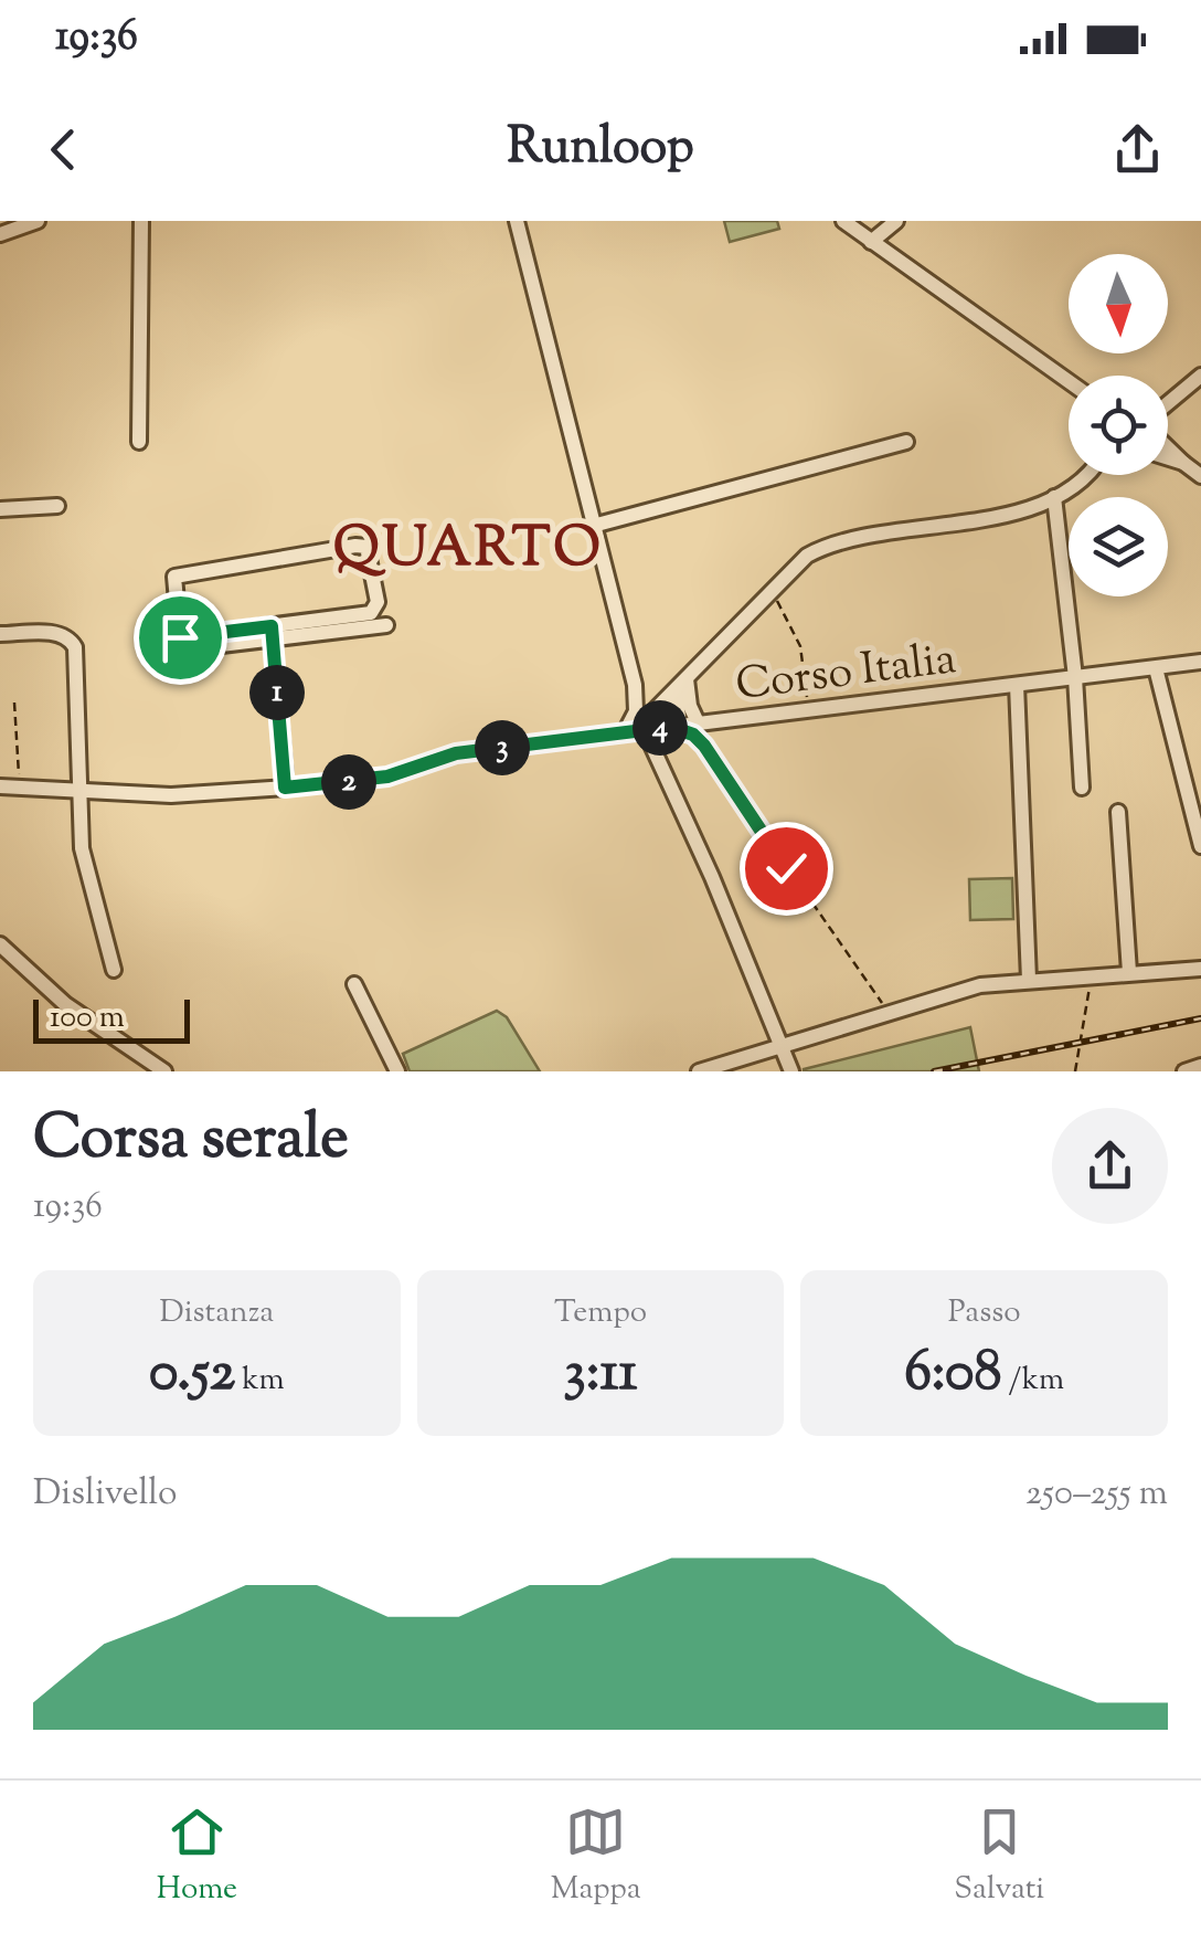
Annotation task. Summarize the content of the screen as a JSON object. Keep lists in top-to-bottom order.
{
  "streets": {
    "street": ["Corso Italia"]
  },
  "districts": ["QUARTO"],
  "scale_bar": "100 m",
  "north": "bottom",
  "page": {
    "status": "19:36",
    "header": "Runloop",
    "pins": [
      "1",
      "4",
      "3",
      "2"
    ],
    "scale": "100 m",
    "heading": ["Corsa serale", "19:36"],
    "stats": [
      ["Distanza", "0.52 km"],
      ["Tempo", "3:11"],
      ["Passo", "6:08 /km"]
    ],
    "chart": ["Dislivello", "250–255 m"],
    "tabs": ["Home", "Mappa", "Salvati"]
  }
}
